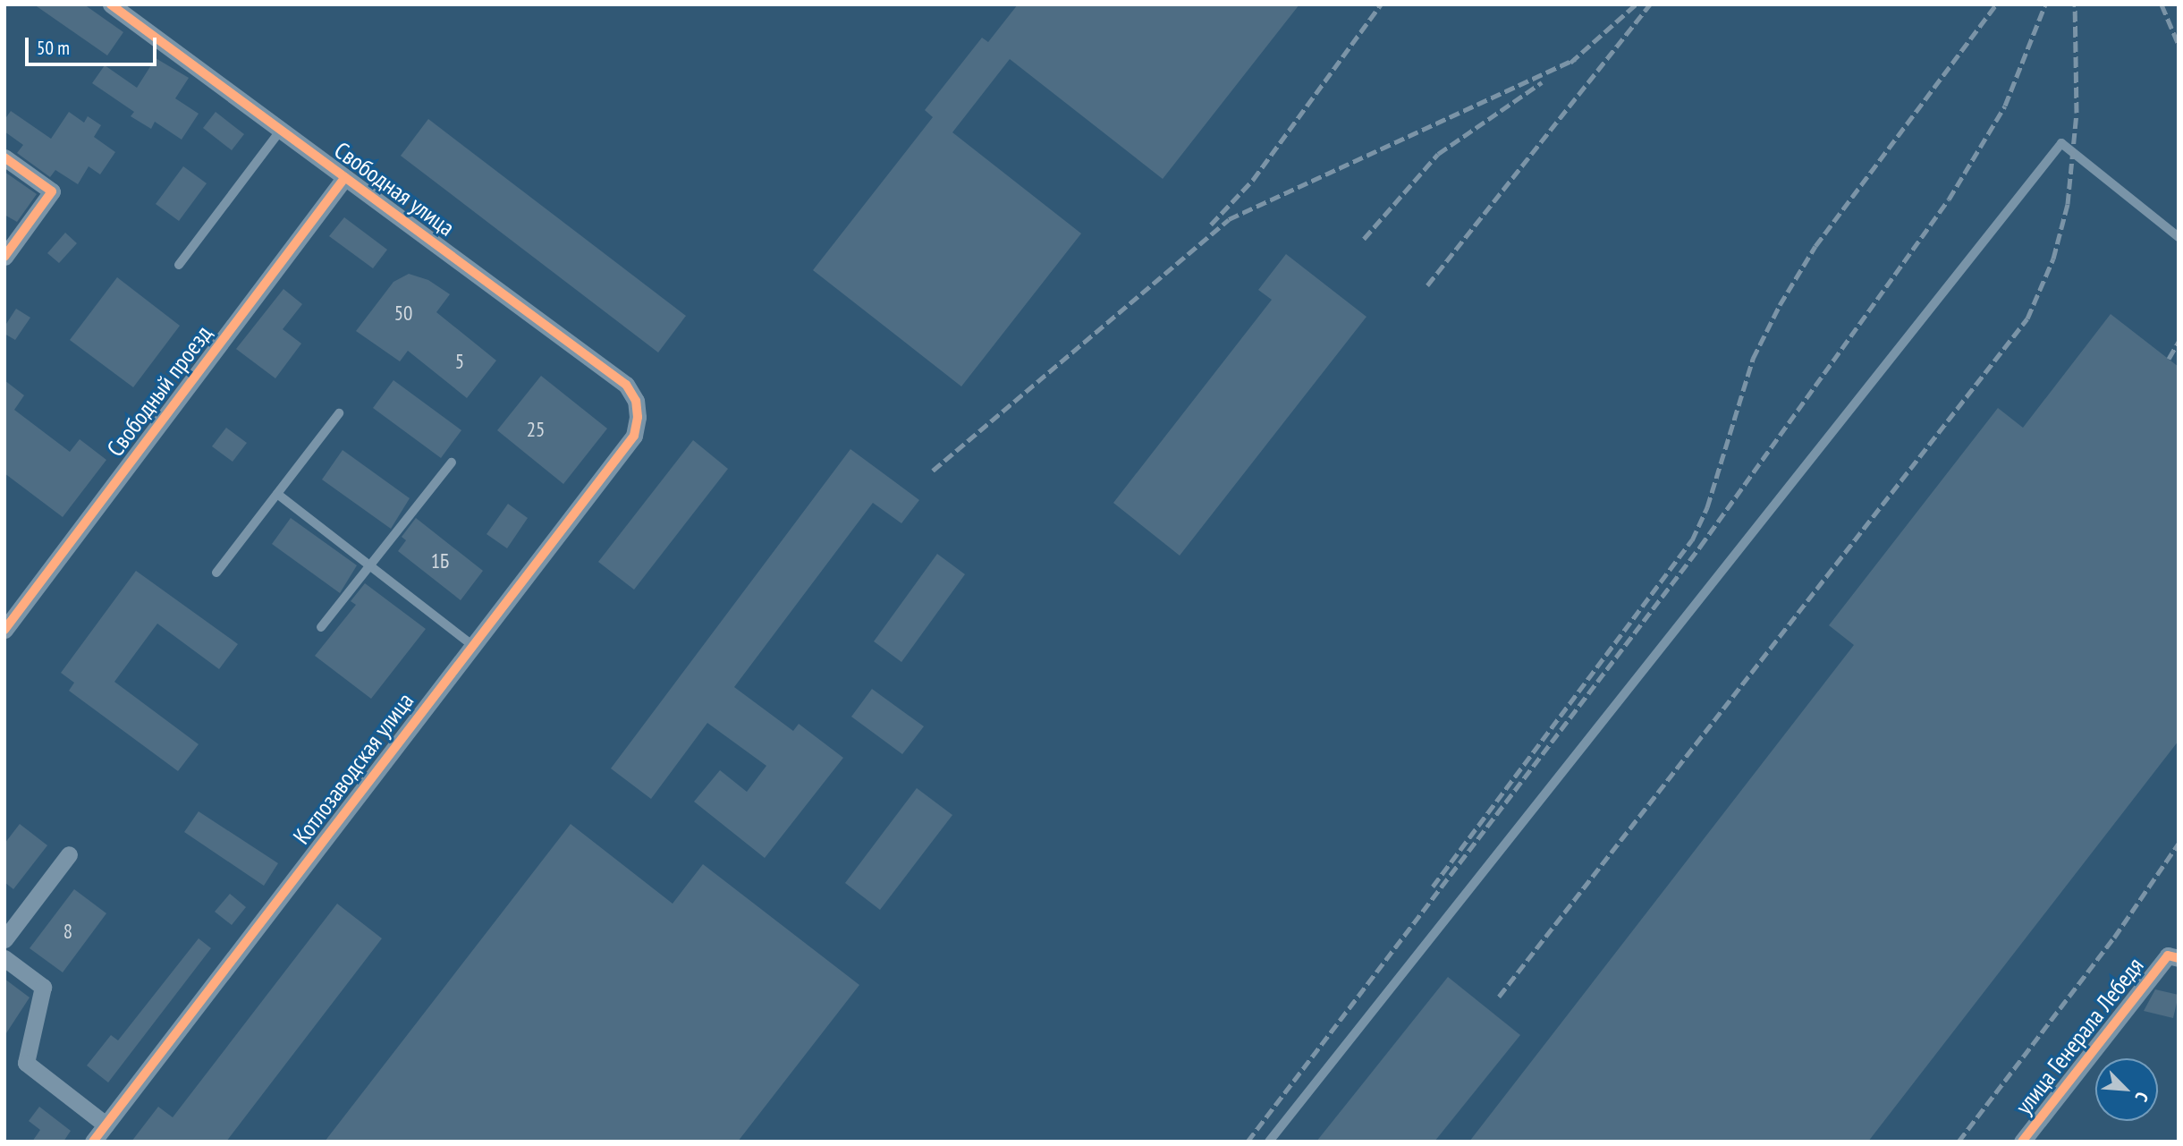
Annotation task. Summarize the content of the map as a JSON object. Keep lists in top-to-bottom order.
{
  "streets": {
    "street": [
      "Свободная улица",
      "Свободный проезд",
      "Котлозаводская улица",
      "улица Генерала Лебедя"
    ]
  },
  "crossings": [
    ["Свободная улица", "Свободный проезд"],
    ["Свободная улица", "Котлозаводская улица"]
  ],
  "house_numbers": [
    "50",
    "5",
    "25",
    "1Б",
    "8"
  ],
  "scale_bar": "50 m",
  "north": "bottom right"
}
